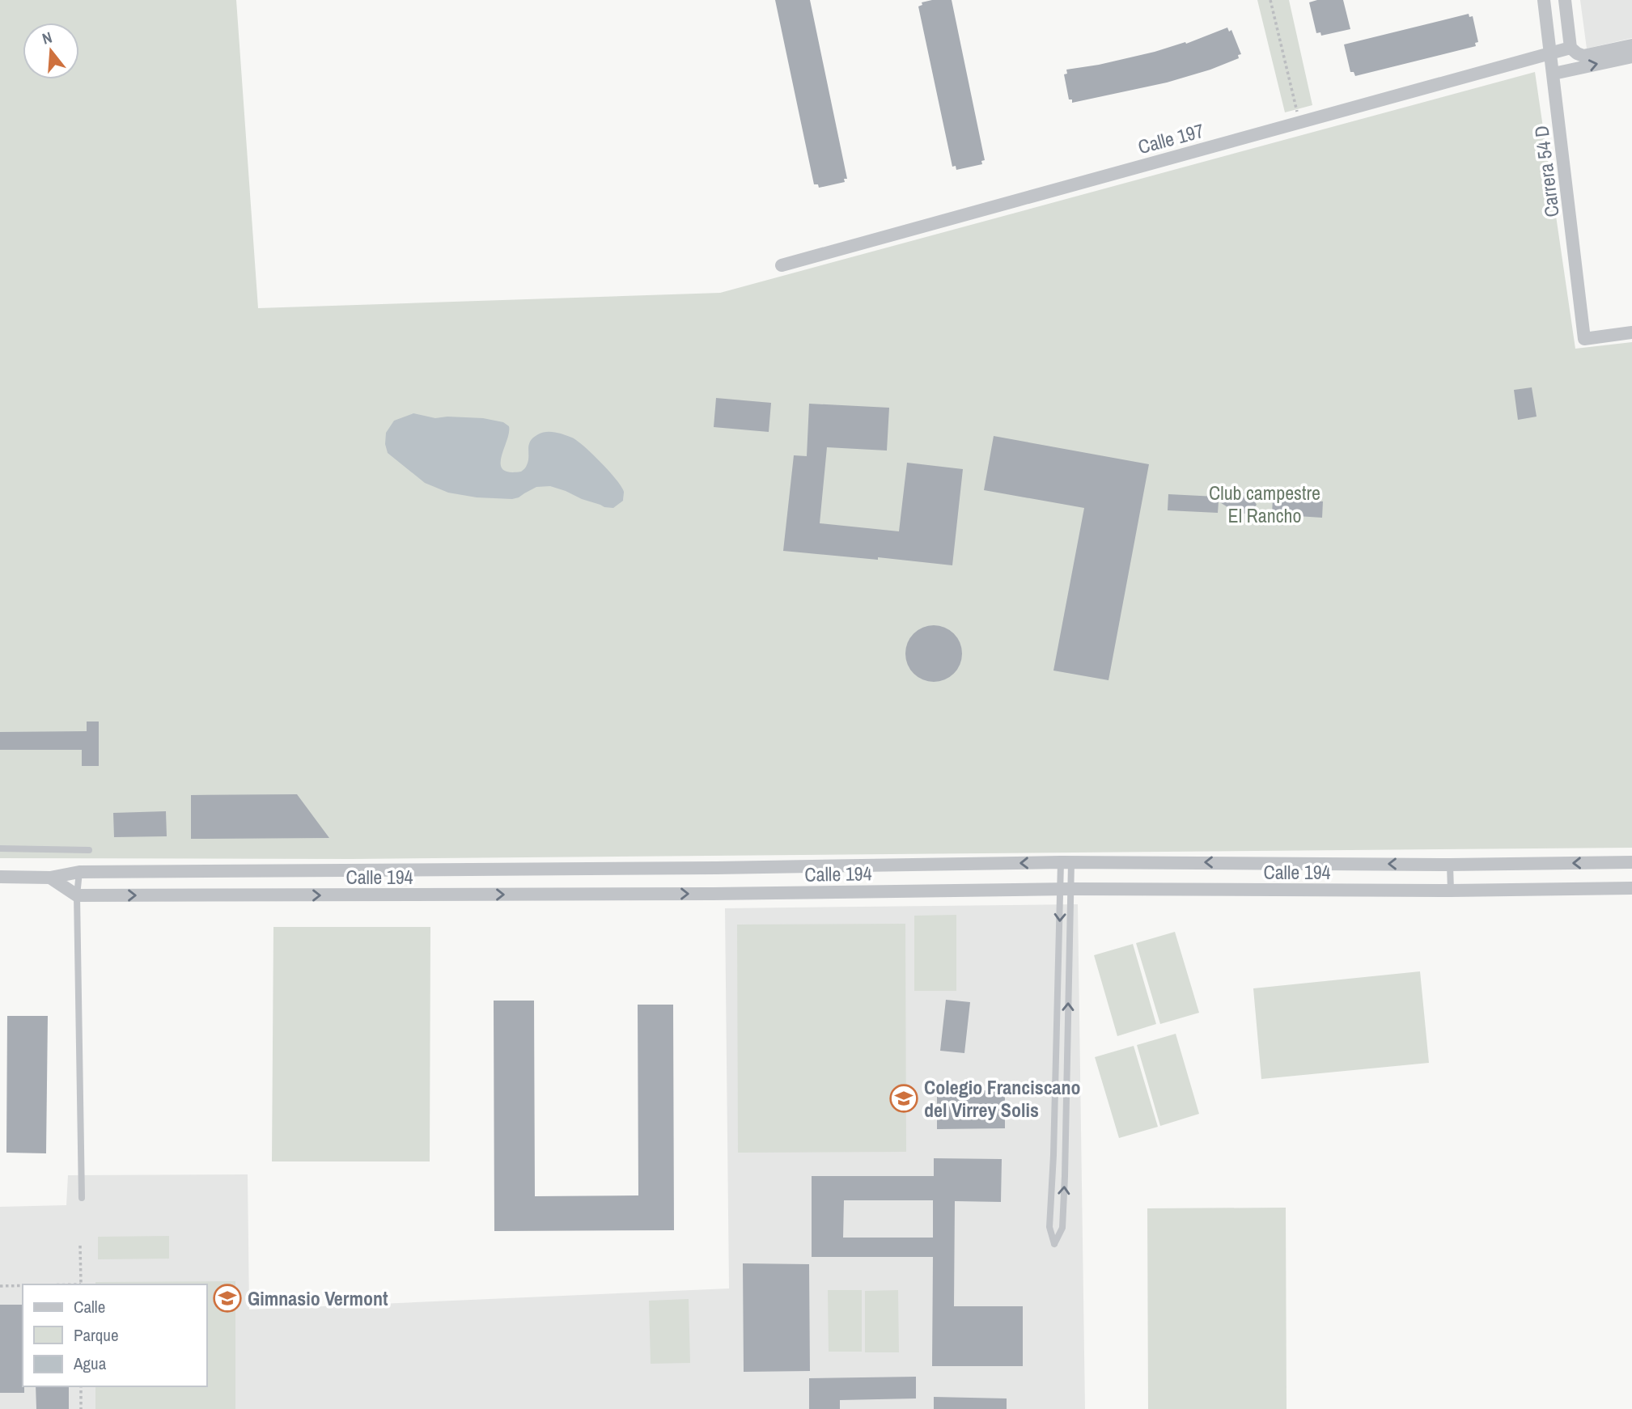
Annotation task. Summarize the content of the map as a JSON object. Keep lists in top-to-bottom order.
{
  "streets": {
    "street": ["Calle 197", "Carrera 54 D", "Calle 194"]
  },
  "crossings": [
    ["Calle 197", "Carrera 54 D"]
  ],
  "parks": ["Club campestre El Rancho"],
  "places": {
    "school or university": ["Colegio Franciscano del Virrey Solis", "Gimnasio Vermont"]
  },
  "legend": ["Calle", "Parque", "Agua"],
  "north": "top"
}
